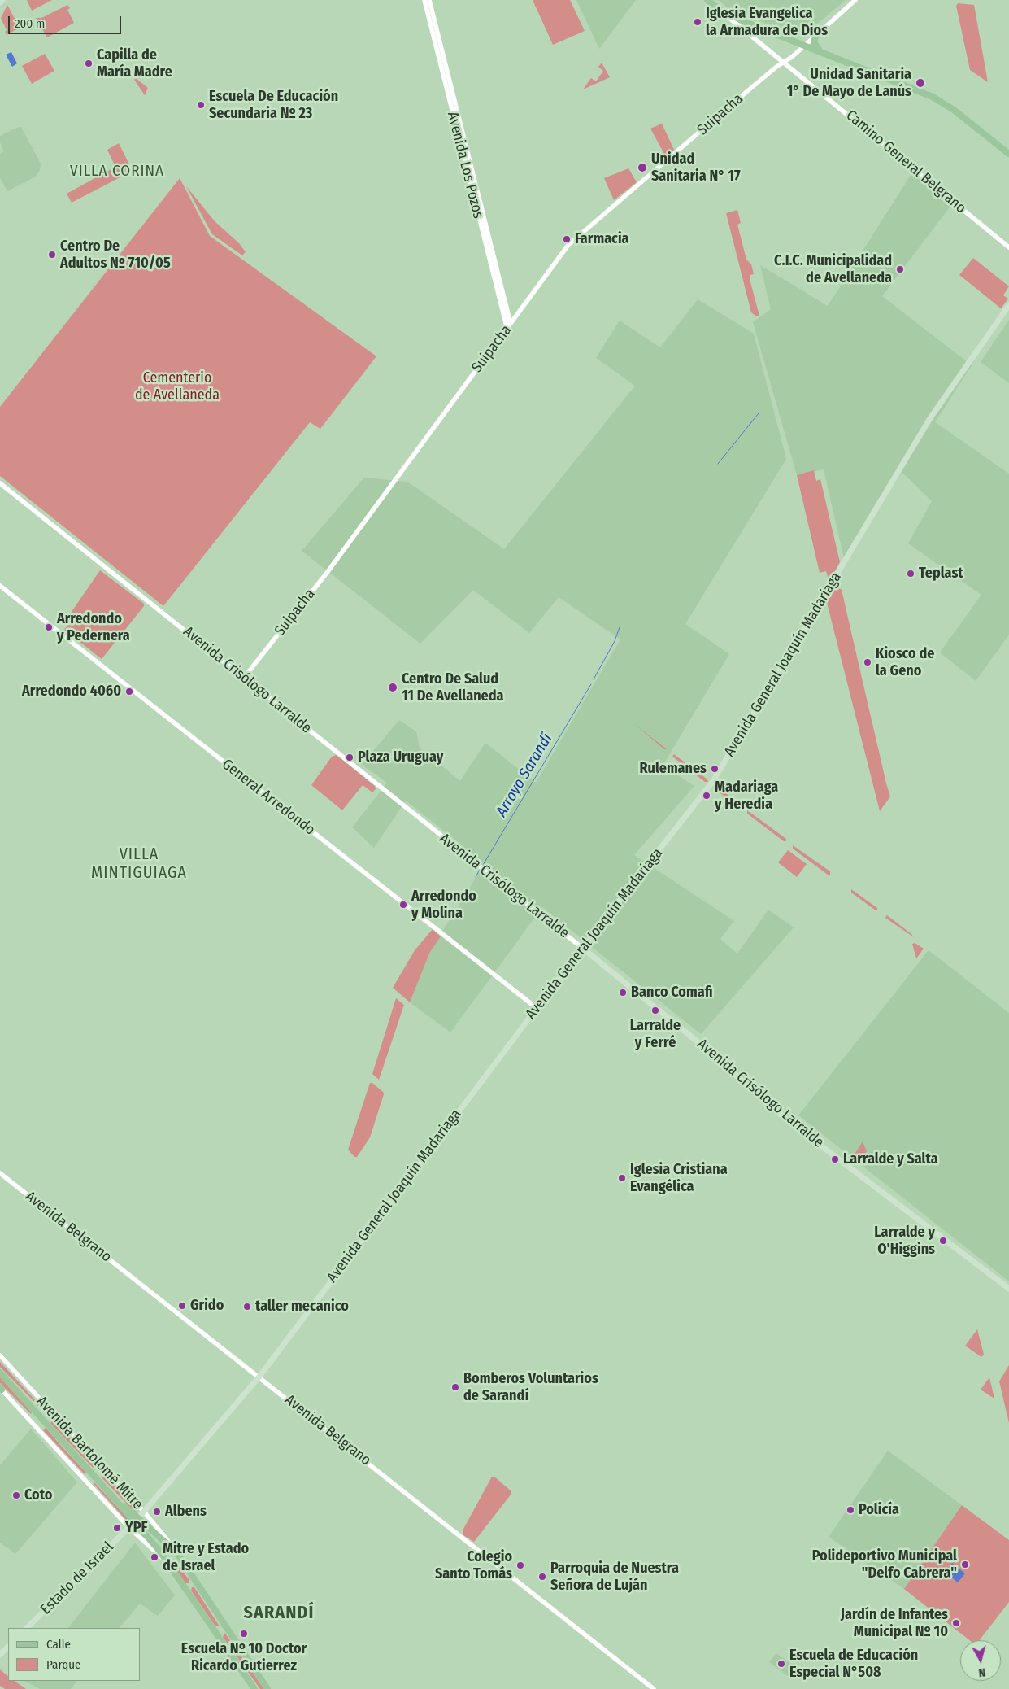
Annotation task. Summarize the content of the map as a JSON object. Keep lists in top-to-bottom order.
{
  "streets": {
    "main road": [
      "Camino General Belgrano",
      "Avenida General Joaquín Madariaga",
      "Avenida Crisólogo Larralde",
      "Avenida Bartolomé Mitre",
      "Estado de Israel"
    ],
    "street": [
      "Suipacha",
      "Avenida Los Pozos",
      "General Arredondo",
      "Avenida Belgrano"
    ]
  },
  "crossings": [
    ["Suipacha", "Camino General Belgrano"],
    ["Suipacha", "Avenida Los Pozos"],
    ["Suipacha", "Avenida Crisólogo Larralde"],
    ["Avenida General Joaquín Madariaga", "Avenida Crisólogo Larralde"],
    ["Avenida General Joaquín Madariaga", "General Arredondo"],
    ["Avenida General Joaquín Madariaga", "Avenida Belgrano"],
    ["Avenida General Joaquín Madariaga", "Avenida Bartolomé Mitre"],
    ["Avenida General Joaquín Madariaga", "Estado de Israel"],
    ["Avenida Bartolomé Mitre", "Estado de Israel"]
  ],
  "districts": ["VILLA CORINA", "VILLA MINTIGUIAGA", "SARANDÍ"],
  "water": ["Arroyo Sarandí"],
  "parks": ["Cementerio de Avellaneda"],
  "places": [
    "Iglesia Evangelica la Armadura de Dios",
    "Capilla de María Madre",
    "Unidad Sanitaria 1° De Mayo de Lanús",
    "Escuela De Educación Secundaria Nº 23",
    "Unidad Sanitaria N° 17",
    "Farmacia",
    "Centro De Adultos Nº 710/05",
    "C.I.C. Municipalidad de Avellaneda",
    "Teplast",
    "Arredondo y Pedernera",
    "Kiosco de la Geno",
    "Centro De Salud 11 De Avellaneda",
    "Arredondo 4060",
    "Plaza Uruguay",
    "Rulemanes",
    "Madariaga y Heredia",
    "Arredondo y Molina",
    "Banco Comafi",
    "Larralde y Ferré",
    "Larralde y Salta",
    "Iglesia Cristiana Evangélica",
    "Larralde y O'Higgins",
    "Grido",
    "taller mecanico",
    "Bomberos Voluntarios de Sarandí",
    "Coto",
    "Policía",
    "Albens",
    "YPF",
    "Mitre y Estado de Israel",
    "Polideportivo Municipal \"Delfo Cabrera\"",
    "Colegio Santo Tomás",
    "Parroquia de Nuestra Señora de Luján",
    "Jardín de Infantes Municipal Nº 10",
    "Escuela Nº 10 Doctor Ricardo Gutierrez",
    "Escuela de Educación Especial N°508"
  ],
  "legend": ["Calle", "Parque"],
  "scale_bar": "200 m",
  "north": "bottom"
}
